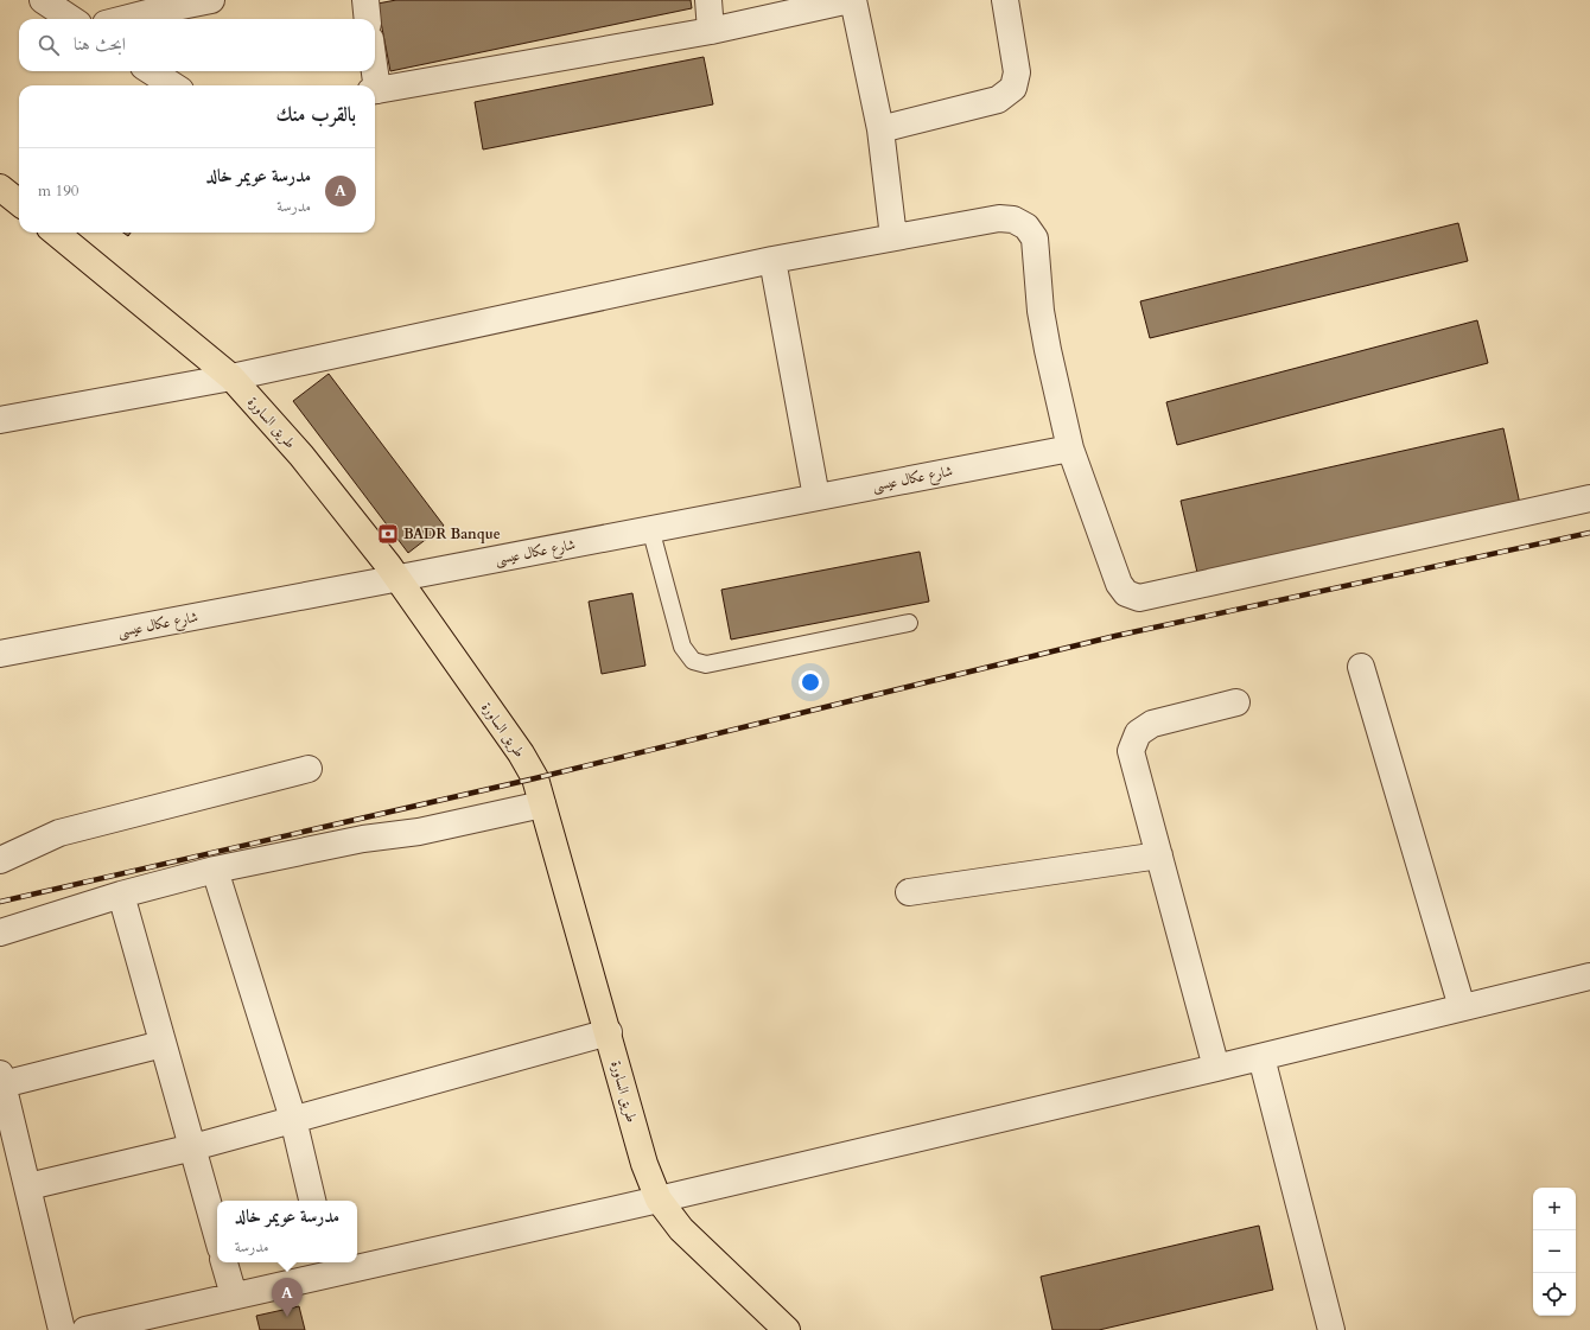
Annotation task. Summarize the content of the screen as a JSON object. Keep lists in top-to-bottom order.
{
  "streets": {
    "main road": ["طريق الساورة"],
    "street": ["شارع عكال عيسى"]
  },
  "crossings": [
    ["طريق الساورة", "شارع عكال عيسى"]
  ],
  "places": {
    "bank": ["BADR Banque"]
  },
  "page": {
    "search": "ابحث هنا",
    "heading": "بالقرب منك",
    "list": [
      {
        "mark": "A",
        "name": "مدرسة عويمر خالد",
        "note": "مدرسة",
        "value": "190 m"
      }
    ],
    "map_buttons": ["+", "−"],
    "popup": ["مدرسة عويمر خالد", "مدرسة"],
    "pins": "A"
  }
}
